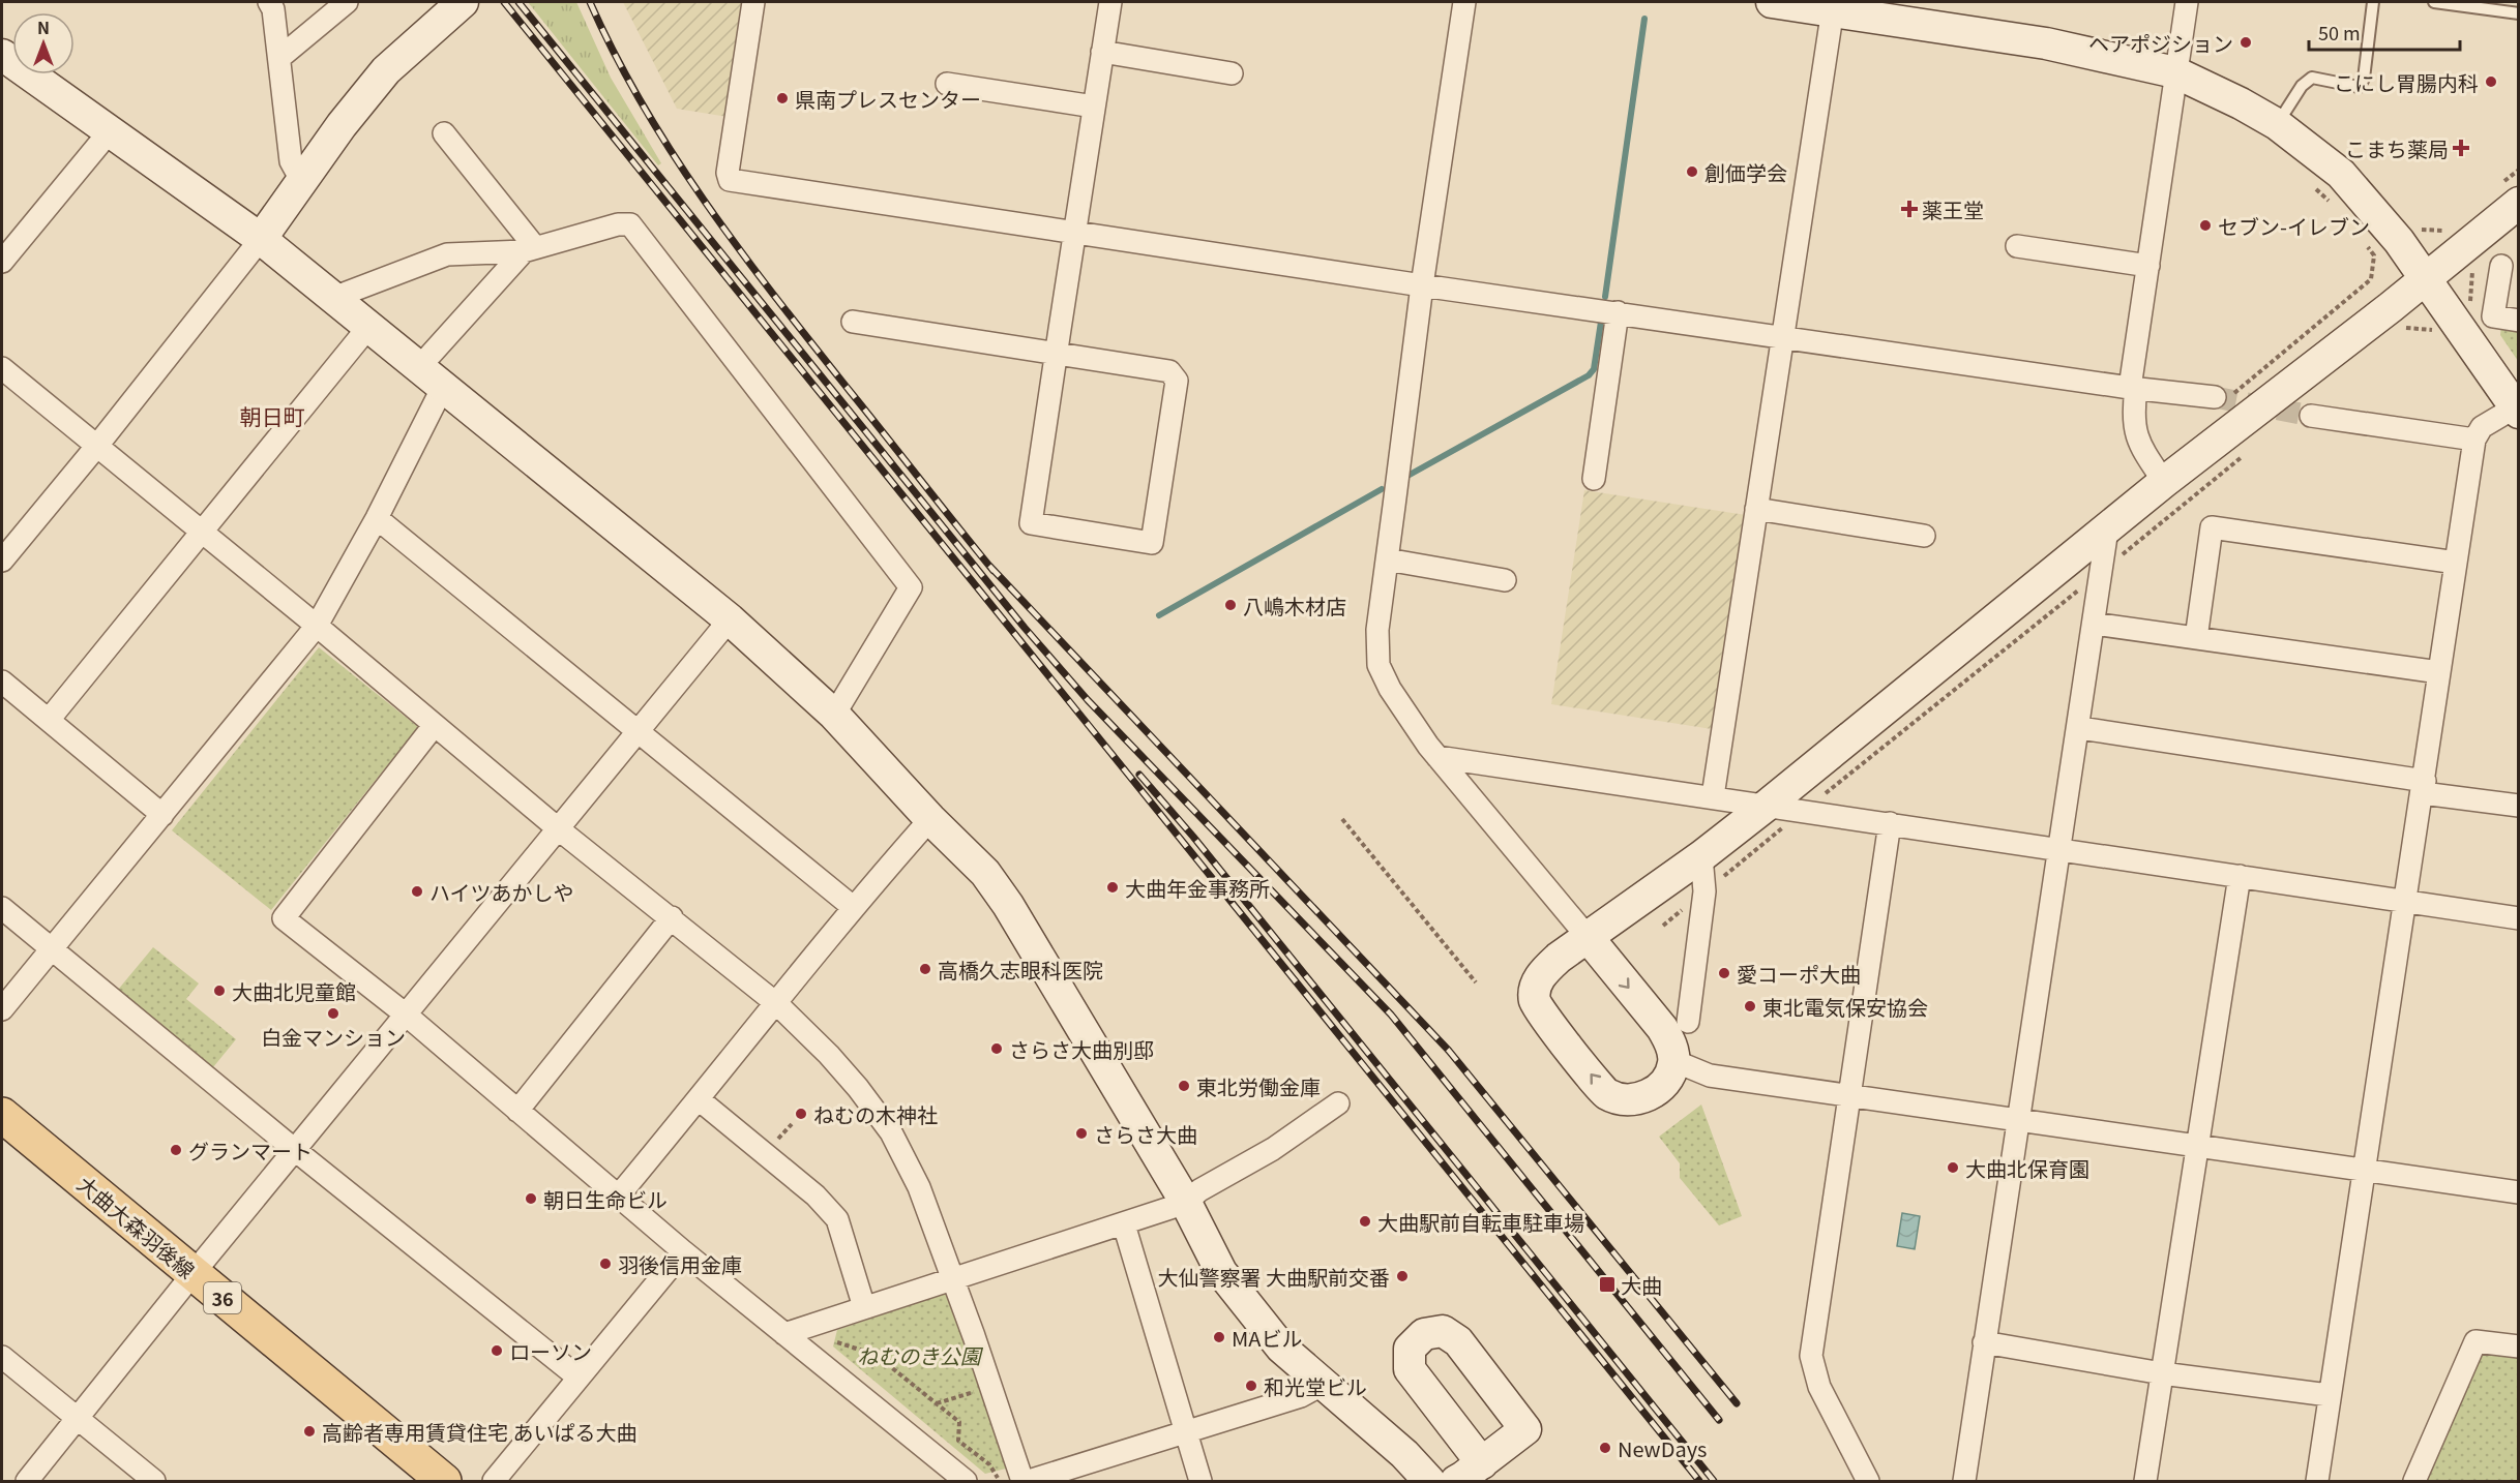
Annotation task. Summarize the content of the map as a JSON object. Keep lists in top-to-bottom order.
{
  "streets": {
    "main road": ["大曲大森羽後線", "36"]
  },
  "districts": ["朝日町"],
  "parks": ["ねむのき公園"],
  "places": {
    "other": [
      "ヘアポジション",
      "こにし胃腸内科",
      "県南プレスセンター",
      "創価学会",
      "セブン-イレブン",
      "八嶋木材店",
      "大曲年金事務所",
      "ハイツあかしや",
      "高橋久志眼科医院",
      "愛コーポ大曲",
      "大曲北児童館",
      "東北電気保安協会",
      "白金マンション",
      "さらさ大曲別邸",
      "東北労働金庫",
      "ねむの木神社",
      "さらさ大曲",
      "グランマート",
      "大曲北保育園",
      "朝日生命ビル",
      "大曲駅前自転車駐車場",
      "羽後信用金庫",
      "大仙警察署 大曲駅前交番",
      "MAビル",
      "ローソン",
      "和光堂ビル",
      "高齢者専用賃貸住宅 あいぱる大曲",
      "NewDays"
    ],
    "health": ["こまち薬局", "薬王堂"],
    "transit": ["大曲"]
  },
  "scale_bar": "50 m",
  "north": "top"
}
